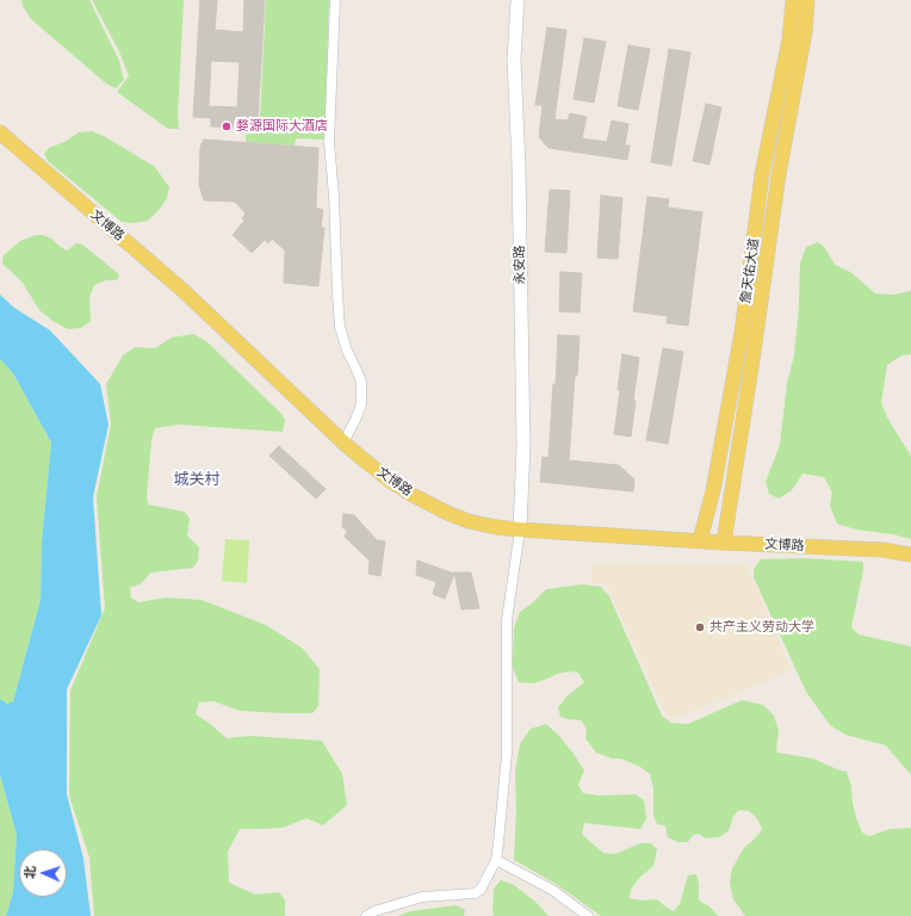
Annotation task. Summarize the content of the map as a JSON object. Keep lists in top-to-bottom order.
{
  "streets": {
    "main road": ["文博路", "詹天佑大道"],
    "street": ["永安路"]
  },
  "crossings": [
    ["文博路", "永安路"],
    ["文博路", "詹天佑大道"]
  ],
  "districts": ["城关村"],
  "places": ["婺源国际大酒店", "共产主义劳动大学"],
  "north": "left"
}
